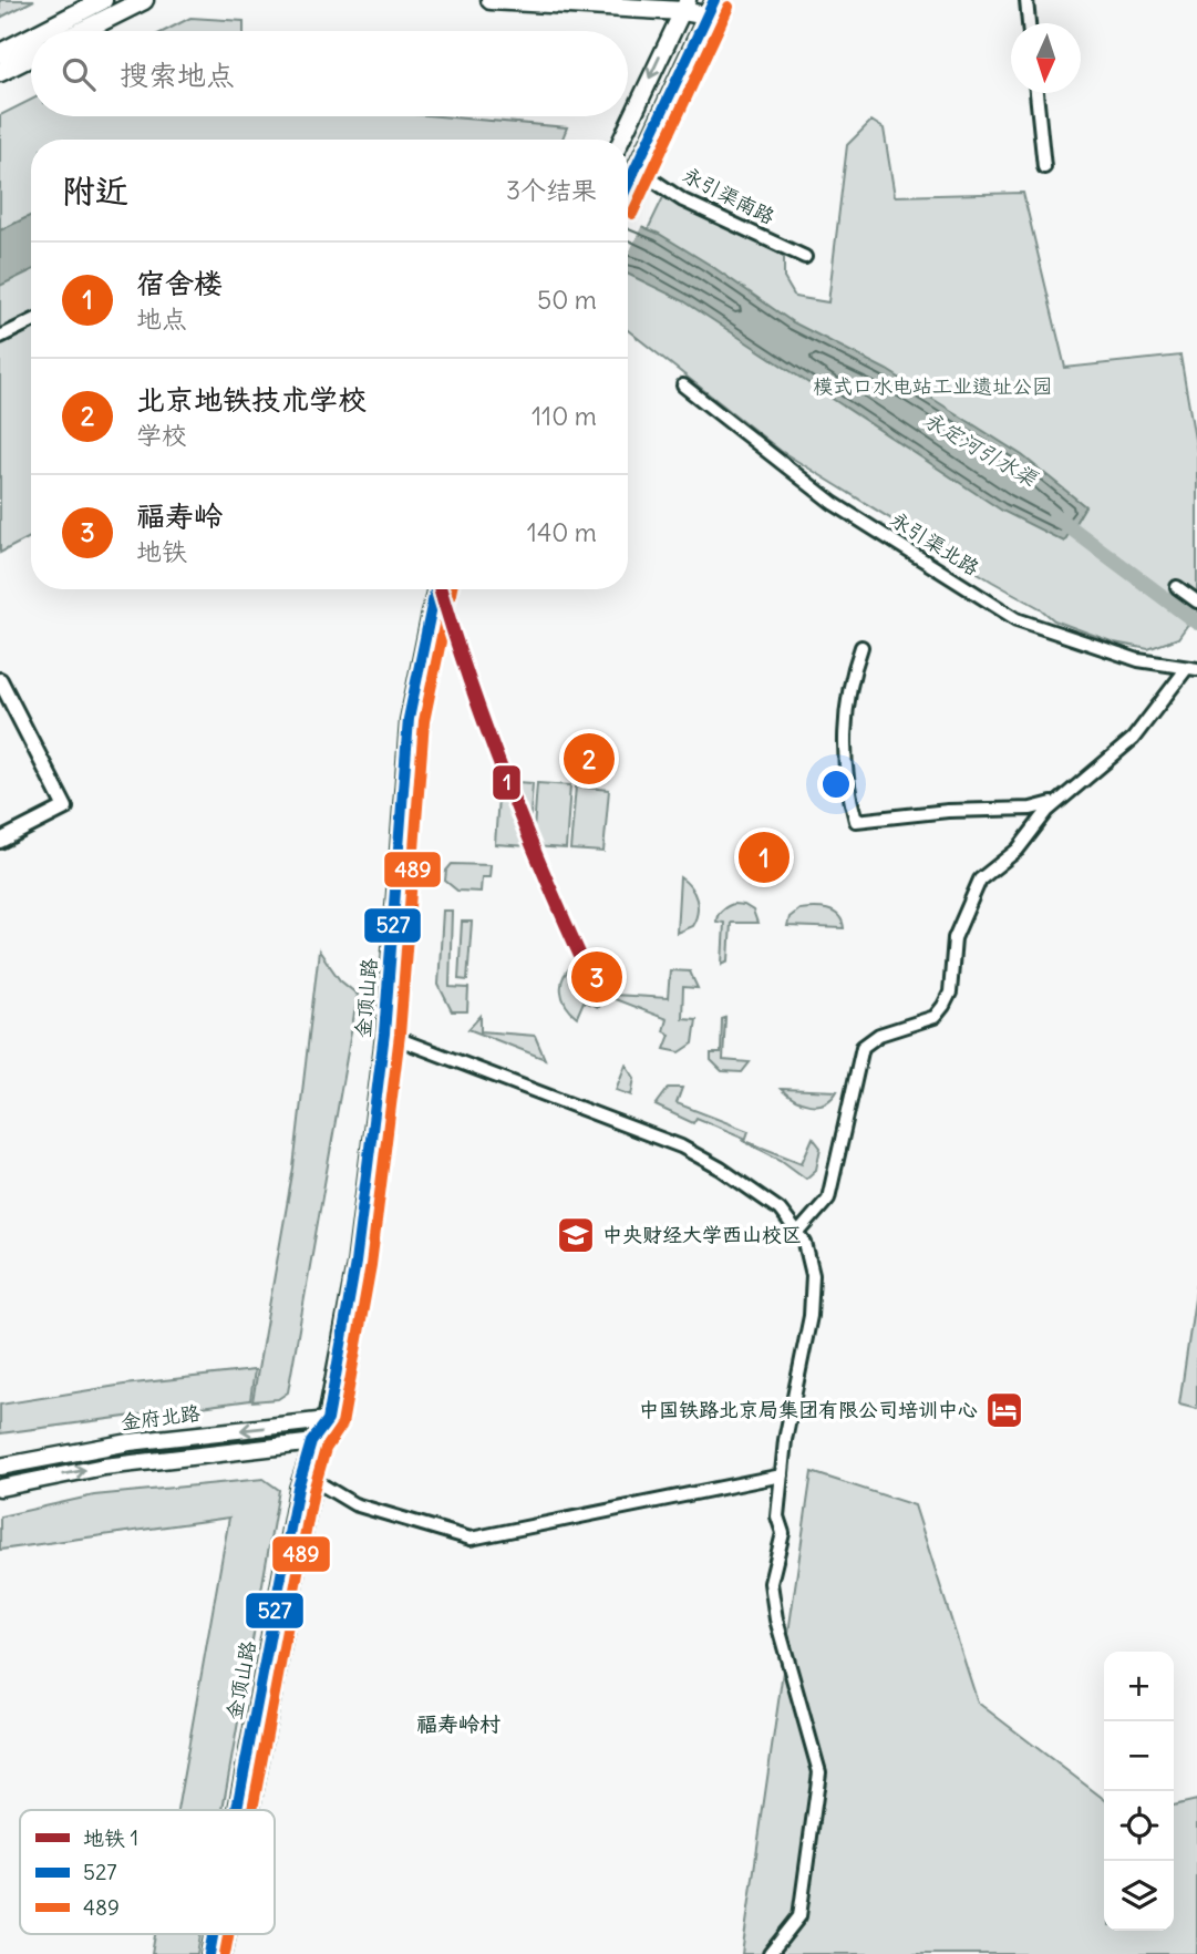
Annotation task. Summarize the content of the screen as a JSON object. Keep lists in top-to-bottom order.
{
  "streets": {
    "main road": ["金府北路"],
    "street": ["永引渠南路", "永引渠北路", "金顶山路"]
  },
  "crossings": [
    ["金顶山路", "金府北路"]
  ],
  "districts": ["福寿岭村"],
  "water": ["永定河引水渠"],
  "parks": ["模式口水电站工业遗址公园"],
  "places": {
    "school or university": ["中央财经大学西山校区"],
    "hotel": ["中国铁路北京局集团有限公司培训中心"]
  },
  "lines": ["transit line 527", "transit line 489", "metro line 1"],
  "legend": ["地铁 1", "527", "489"],
  "north": "bottom",
  "page": {
    "search": "搜索地点",
    "heading": ["附近", "3个结果"],
    "list": [
      {
        "mark": "1",
        "name": "宿舍楼",
        "note": "地点",
        "value": "50 m"
      },
      {
        "mark": "2",
        "name": "北京地铁技术学校",
        "note": "学校",
        "value": "110 m"
      },
      {
        "mark": "3",
        "name": "福寿岭",
        "note": "地铁",
        "value": "140 m"
      }
    ],
    "pins": ["2", "1", "3"],
    "map_buttons": ["+", "−"]
  }
}
